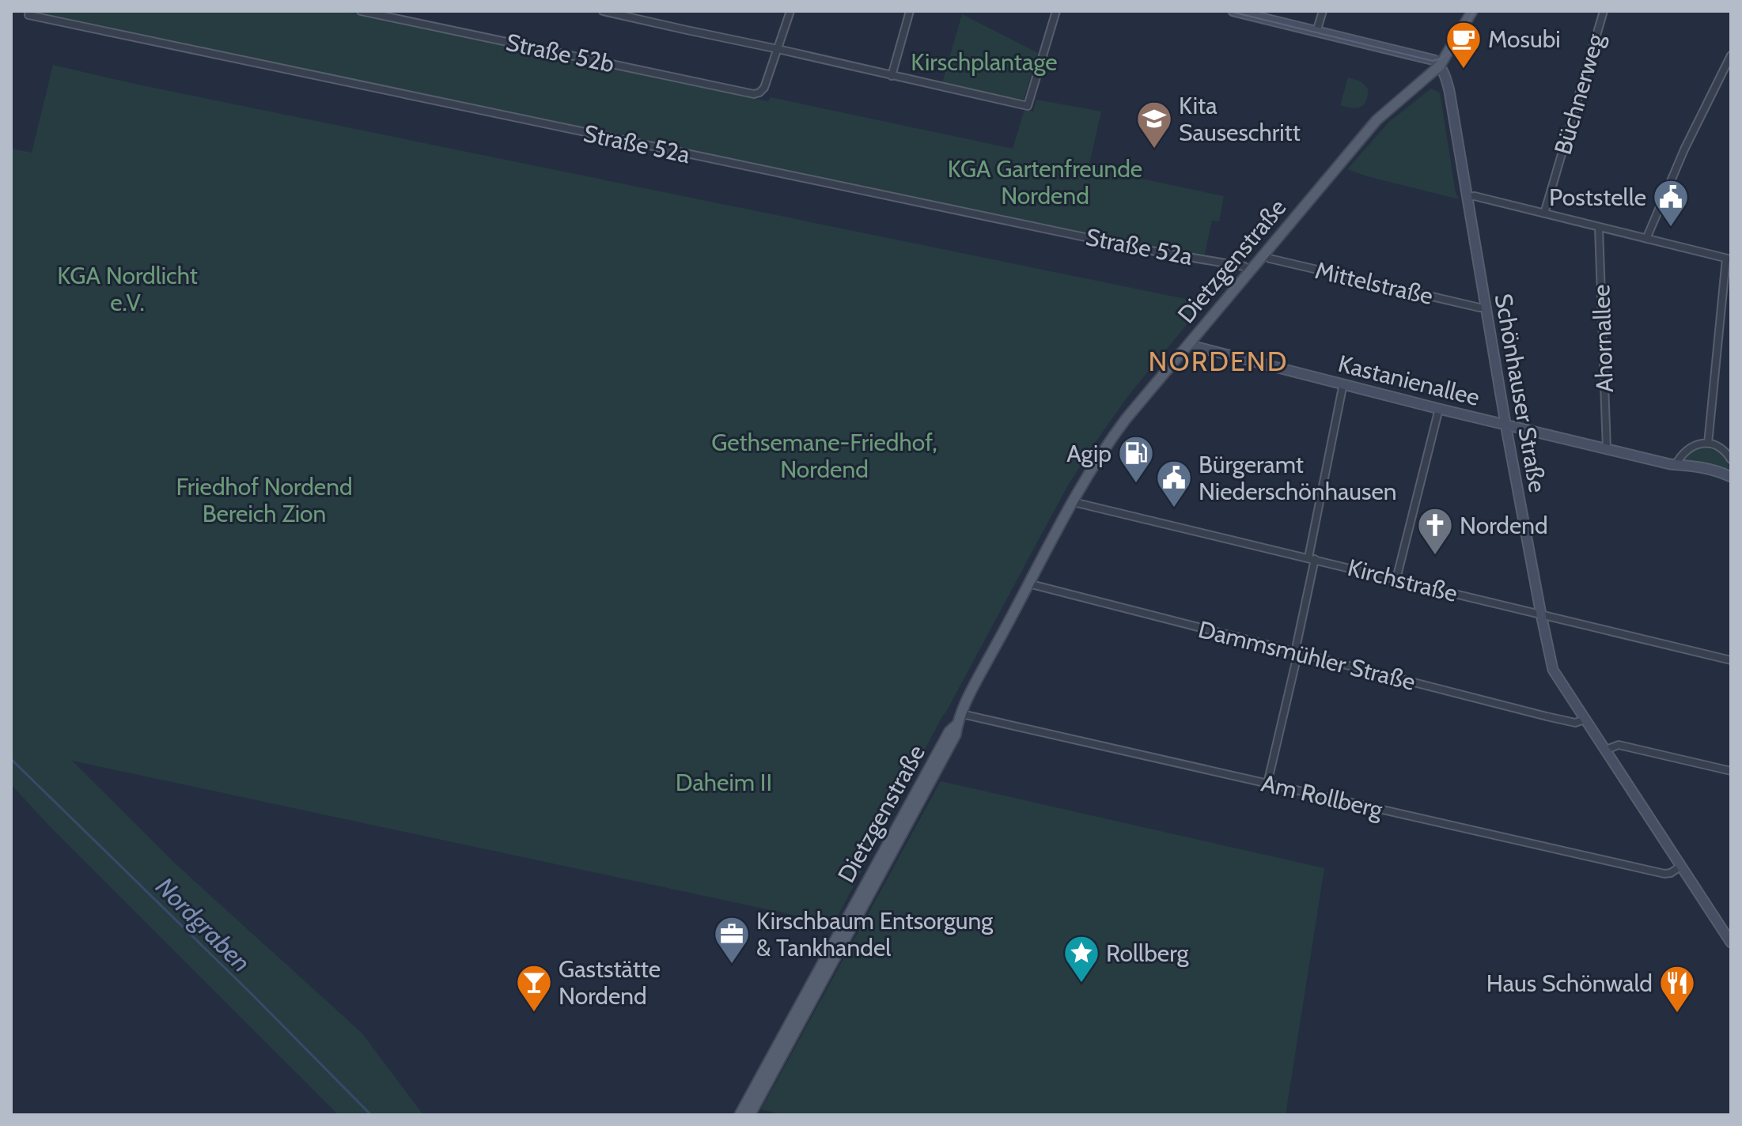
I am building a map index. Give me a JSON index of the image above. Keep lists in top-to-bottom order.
{
  "streets": {
    "main road": ["Dietzgenstraße"],
    "street": [
      "Straße 52b",
      "Büchnerweg",
      "Straße 52a",
      "Mittelstraße",
      "Ahornallee",
      "Kastanienallee",
      "Schönhauser Straße",
      "Kirchstraße",
      "Dammsmühler Straße",
      "Am Rollberg"
    ]
  },
  "crossings": [
    ["Straße 52a", "Dietzgenstraße"],
    ["Dietzgenstraße", "Mittelstraße"],
    ["Dietzgenstraße", "Kastanienallee"],
    ["Dietzgenstraße", "Schönhauser Straße"],
    ["Dietzgenstraße", "Kirchstraße"],
    ["Dietzgenstraße", "Dammsmühler Straße"],
    ["Dietzgenstraße", "Am Rollberg"],
    ["Mittelstraße", "Schönhauser Straße"],
    ["Ahornallee", "Kastanienallee"],
    ["Kastanienallee", "Schönhauser Straße"],
    ["Schönhauser Straße", "Kirchstraße"],
    ["Schönhauser Straße", "Dammsmühler Straße"],
    ["Schönhauser Straße", "Am Rollberg"]
  ],
  "districts": ["NORDEND"],
  "water": ["Nordgraben"],
  "parks": [
    "Kirschplantage",
    "KGA Gartenfreunde Nordend",
    "KGA Nordlicht e.V.",
    "Gethsemane-Friedhof, Nordend",
    "Friedhof Nordend Bereich Zion",
    "Daheim II"
  ],
  "places": {
    "cafe": ["Mosubi"],
    "school or university": ["Kita Sauseschritt"],
    "public building": ["Poststelle", "Bürgeramt Niederschönhausen"],
    "fuel station": ["Agip"],
    "church": ["Nordend"],
    "office": ["Kirschbaum Entsorgung & Tankhandel"],
    "place": ["Rollberg"],
    "bar": ["Gaststätte Nordend"],
    "restaurant": ["Haus Schönwald"]
  }
}
